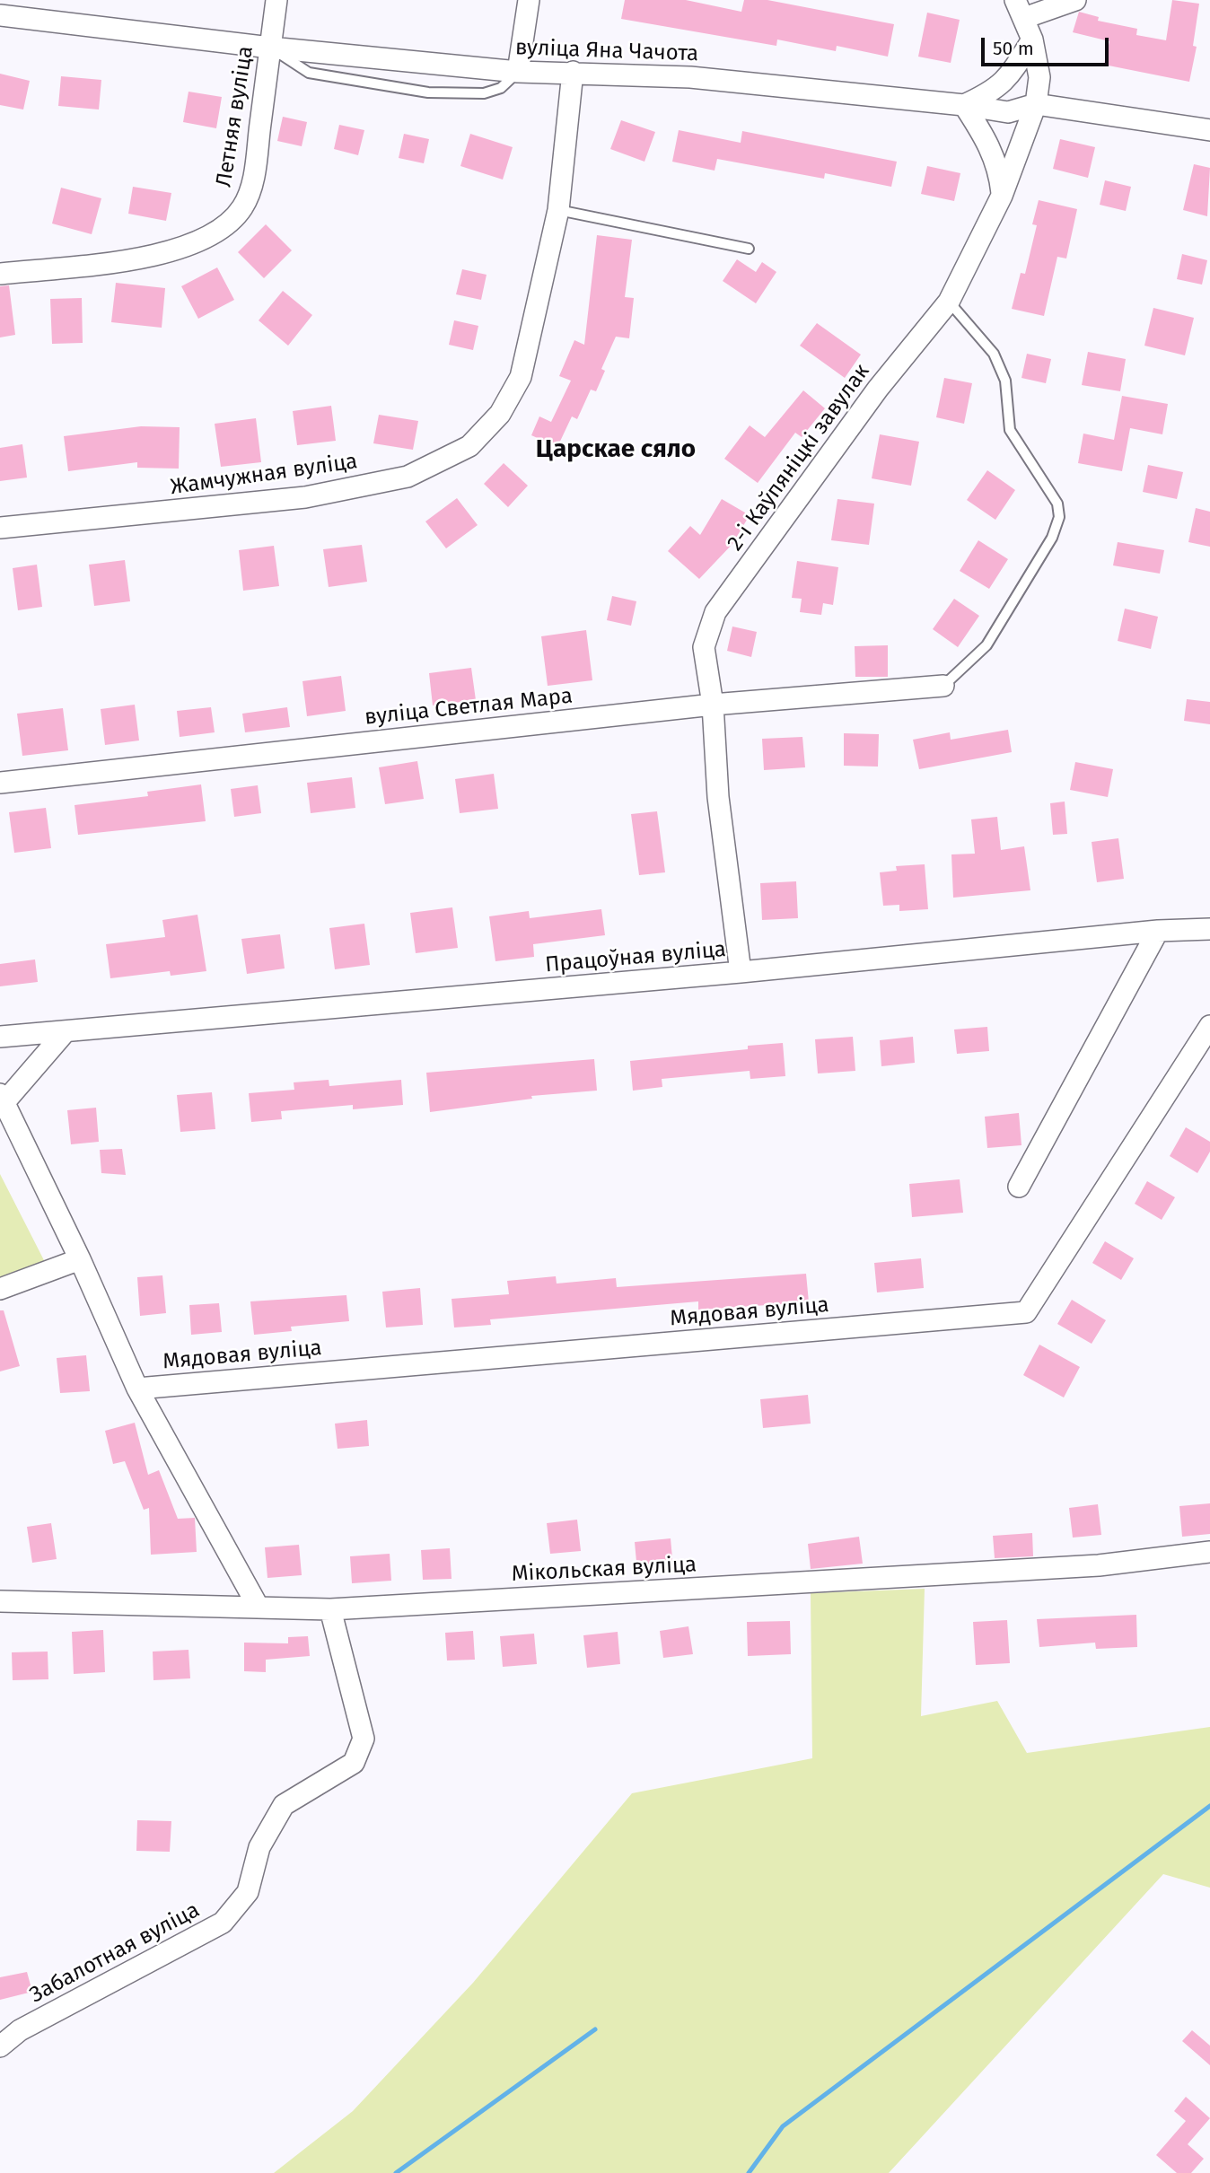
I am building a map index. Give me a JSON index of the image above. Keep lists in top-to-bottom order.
{
  "streets": {
    "street": [
      "вуліца Яна Чачота",
      "Летняя вуліца",
      "2-і Каўпяніцкі завулак",
      "Жамчужная вуліца",
      "вуліца Светлая Мара",
      "Працоўная вуліца",
      "Мядовая вуліца",
      "Мікольская вуліца",
      "Забалотная вуліца"
    ]
  },
  "crossings": [
    ["вуліца Яна Чачота", "Летняя вуліца"],
    ["вуліца Яна Чачота", "2-і Каўпяніцкі завулак"],
    ["вуліца Яна Чачота", "Жамчужная вуліца"],
    ["2-і Каўпяніцкі завулак", "вуліца Светлая Мара"],
    ["2-і Каўпяніцкі завулак", "Працоўная вуліца"],
    ["Мікольская вуліца", "Забалотная вуліца"]
  ],
  "districts": ["Царскае сяло"],
  "scale_bar": "50 m"
}
